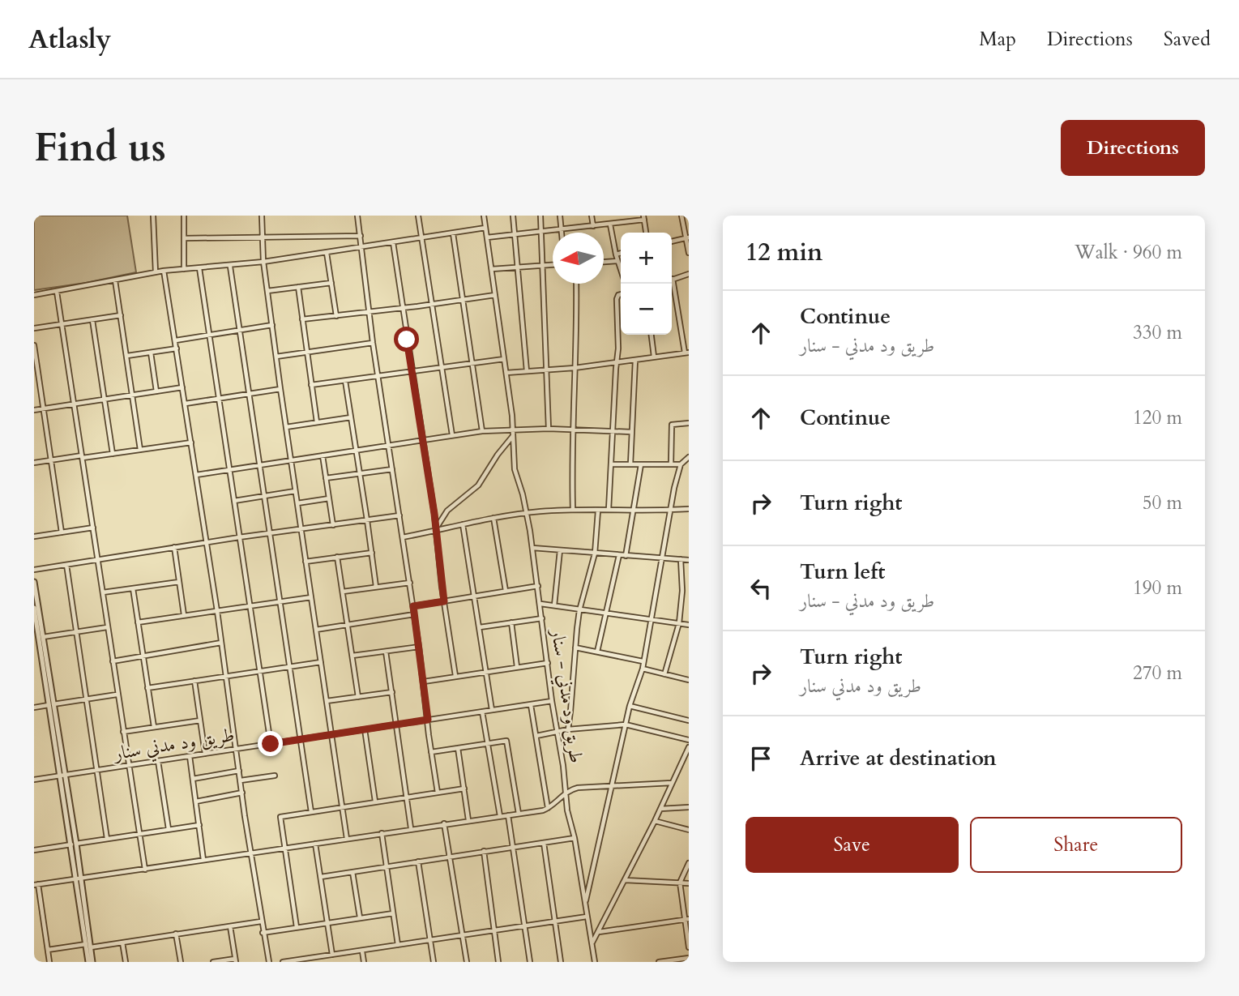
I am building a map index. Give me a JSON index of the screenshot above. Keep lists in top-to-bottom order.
{
  "streets": {
    "street": ["طريق ود مدني - سنار", "طريق ود مدني سنار"]
  },
  "crossings": [
    ["طريق ود مدني - سنار", "طريق ود مدني سنار"]
  ],
  "north": "left",
  "page": {
    "header": "Atlasly",
    "nav": ["Map", "Directions", "Saved"],
    "buttons": [
      "Directions",
      ["Save", "Share"]
    ],
    "title": "Find us",
    "heading": ["12 min", "Walk · 960 m"],
    "map_buttons": ["+", "−"],
    "list": [
      ["Continue", "طريق ود مدني - سنار", "330 m"],
      ["Continue", "120 m"],
      ["Turn right", "50 m"],
      ["Turn left", "طريق ود مدني - سنار", "190 m"],
      ["Turn right", "طريق ود مدني سنار", "270 m"],
      "Arrive at destination"
    ]
  }
}
